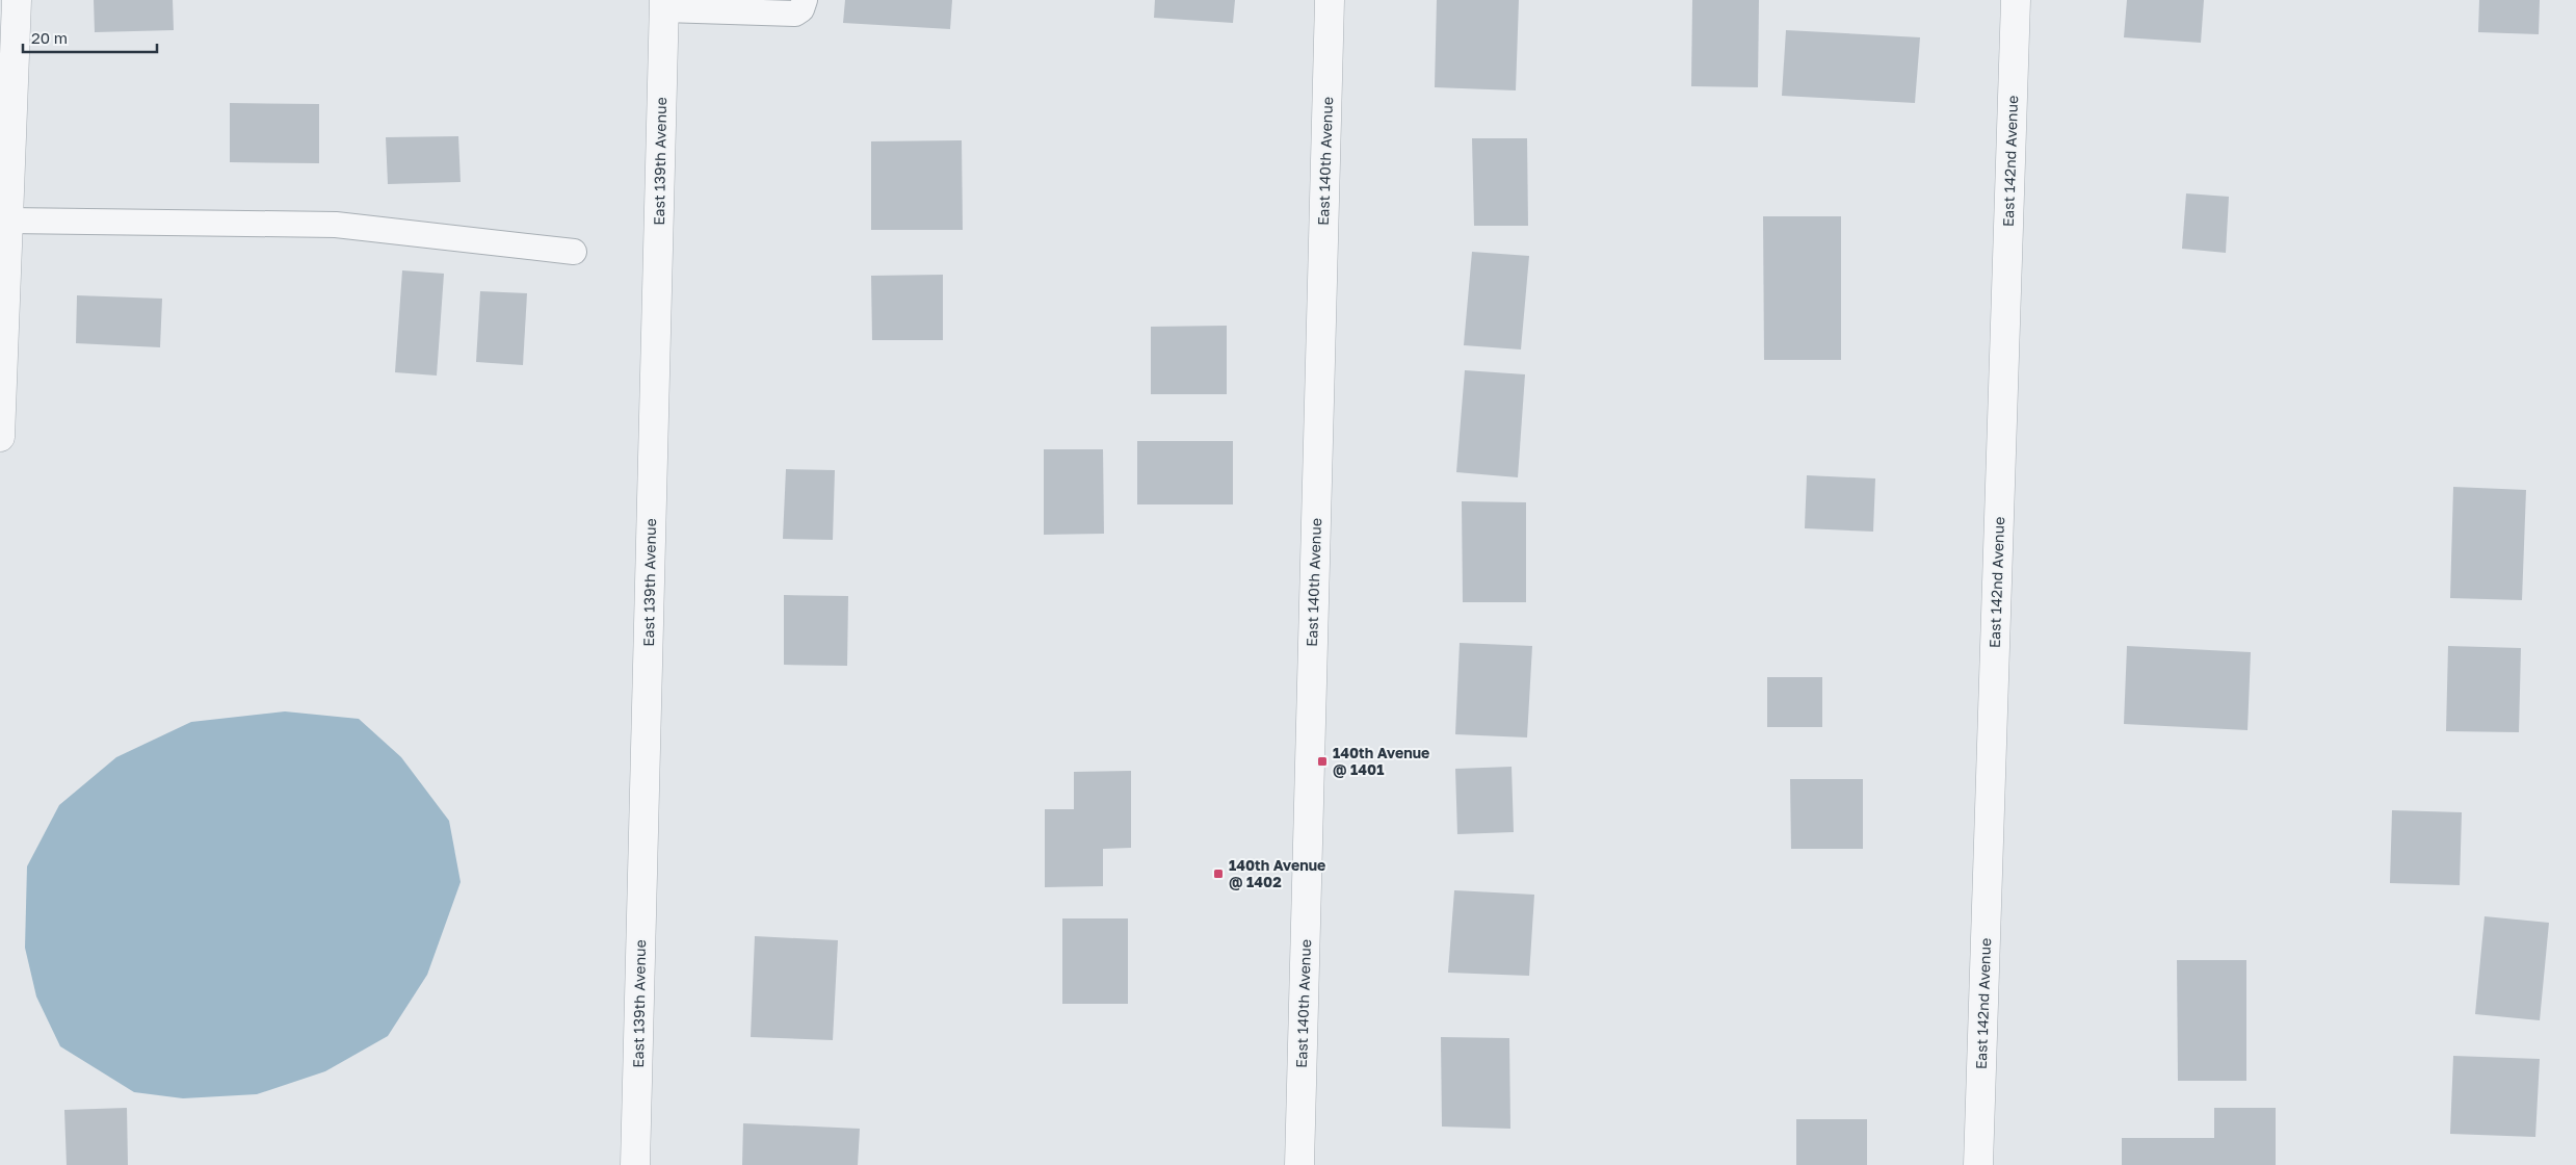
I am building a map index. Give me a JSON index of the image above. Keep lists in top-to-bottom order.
{
  "streets": {
    "street": ["East 139th Avenue", "East 140th Avenue", "East 142nd Avenue"]
  },
  "places": {
    "transit": ["140th Avenue @ 1401", "140th Avenue @ 1402"]
  },
  "scale_bar": "20 m"
}
